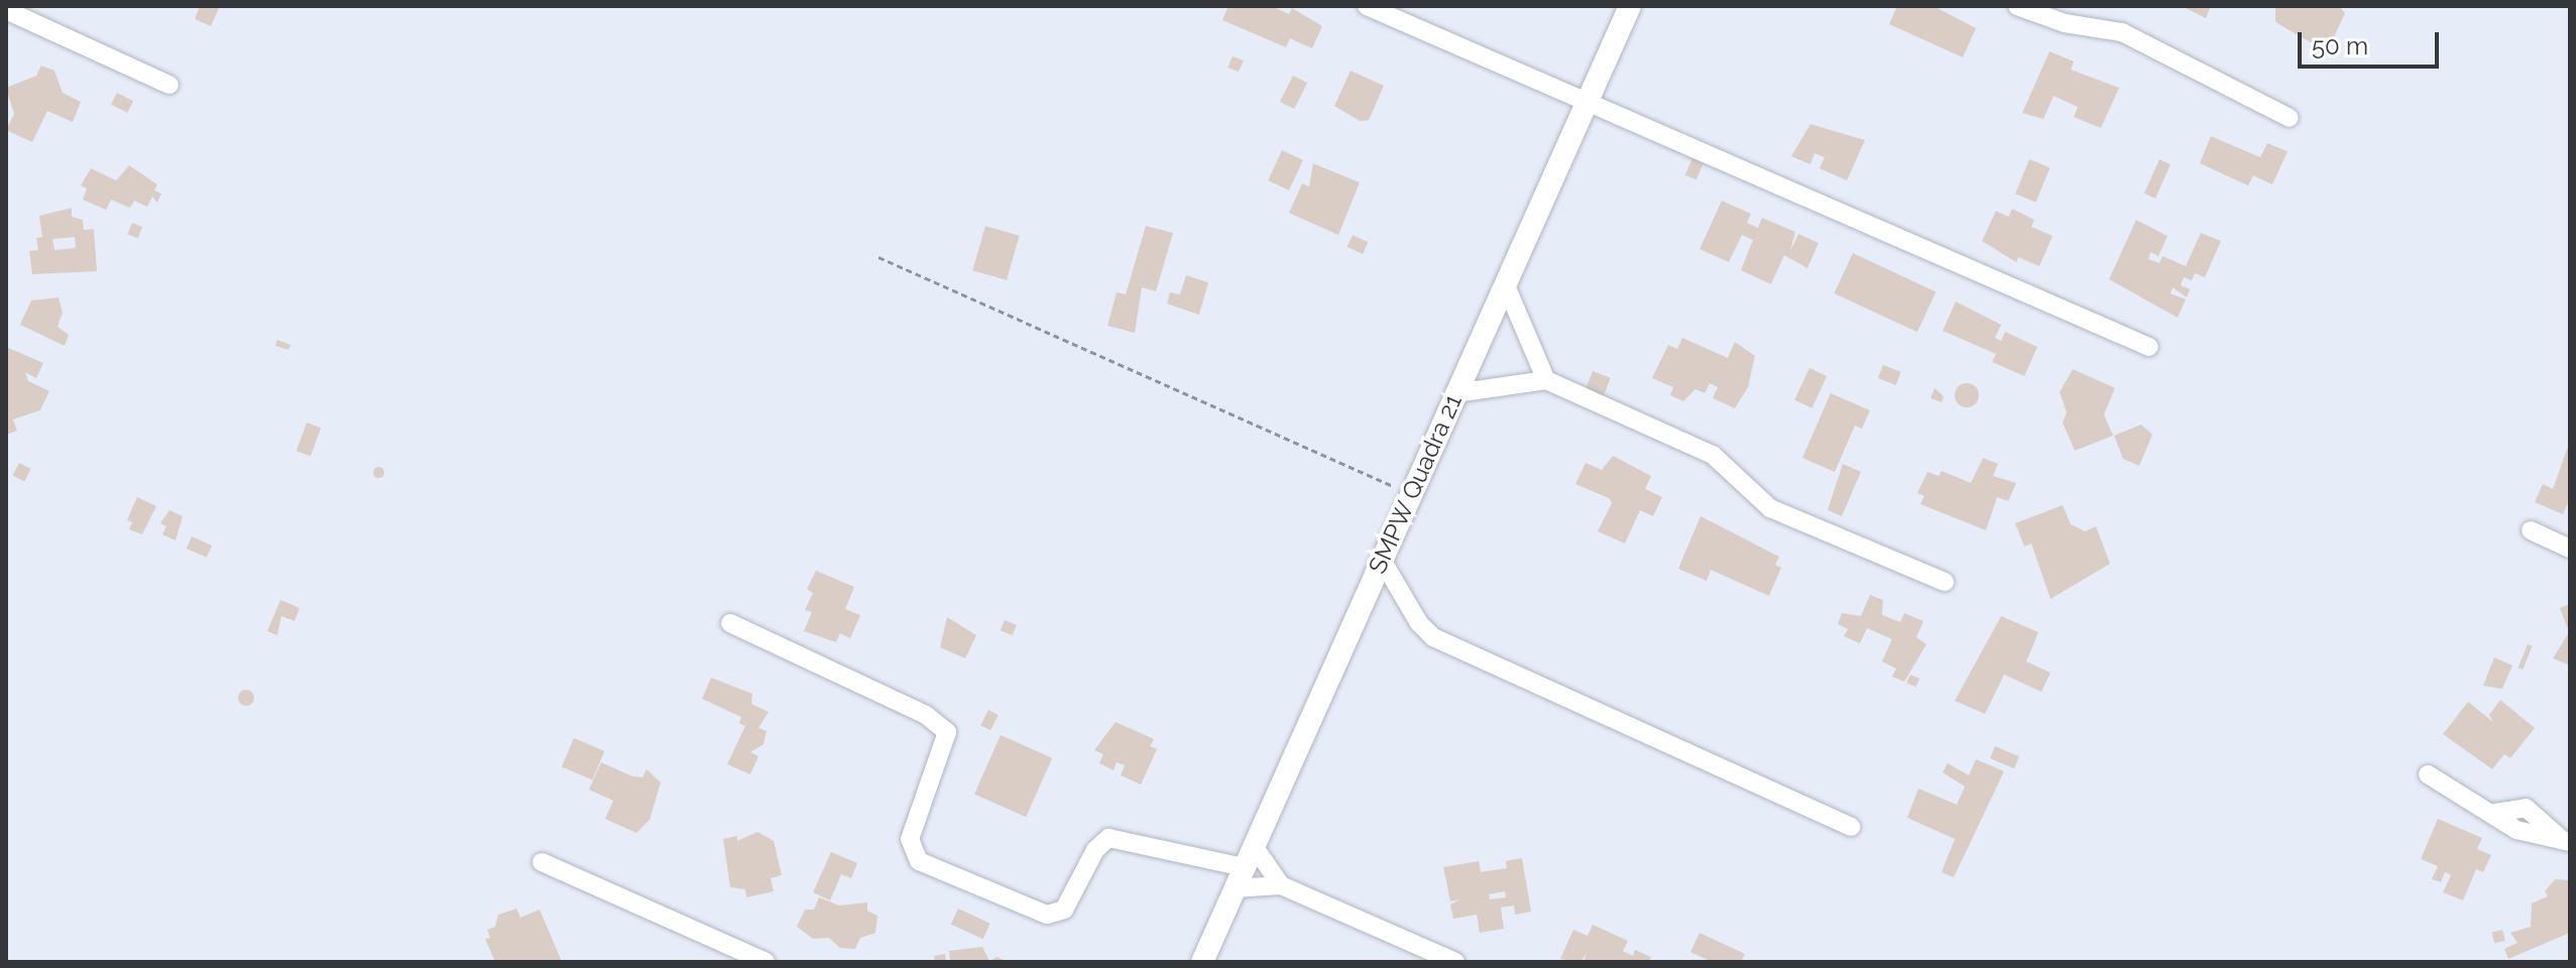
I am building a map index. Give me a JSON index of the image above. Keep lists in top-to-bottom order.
{
  "streets": {
    "street": ["SMPW Quadra 21"]
  },
  "scale_bar": "50 m"
}
